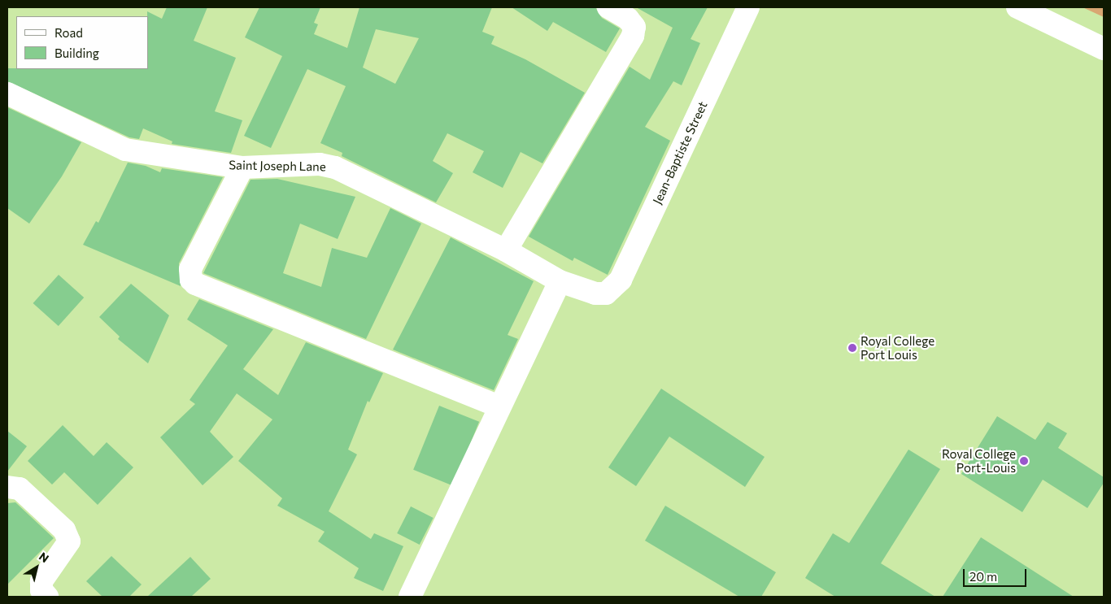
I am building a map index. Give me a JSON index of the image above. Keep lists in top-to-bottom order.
{
  "streets": {
    "street": ["Jean-Baptiste Street", "Saint Joseph Lane"]
  },
  "crossings": [
    ["Jean-Baptiste Street", "Saint Joseph Lane"]
  ],
  "places": ["Royal College Port Louis", "Royal College Port-Louis"],
  "legend": ["Road", "Building"],
  "scale_bar": "20 m",
  "north": "top right"
}
